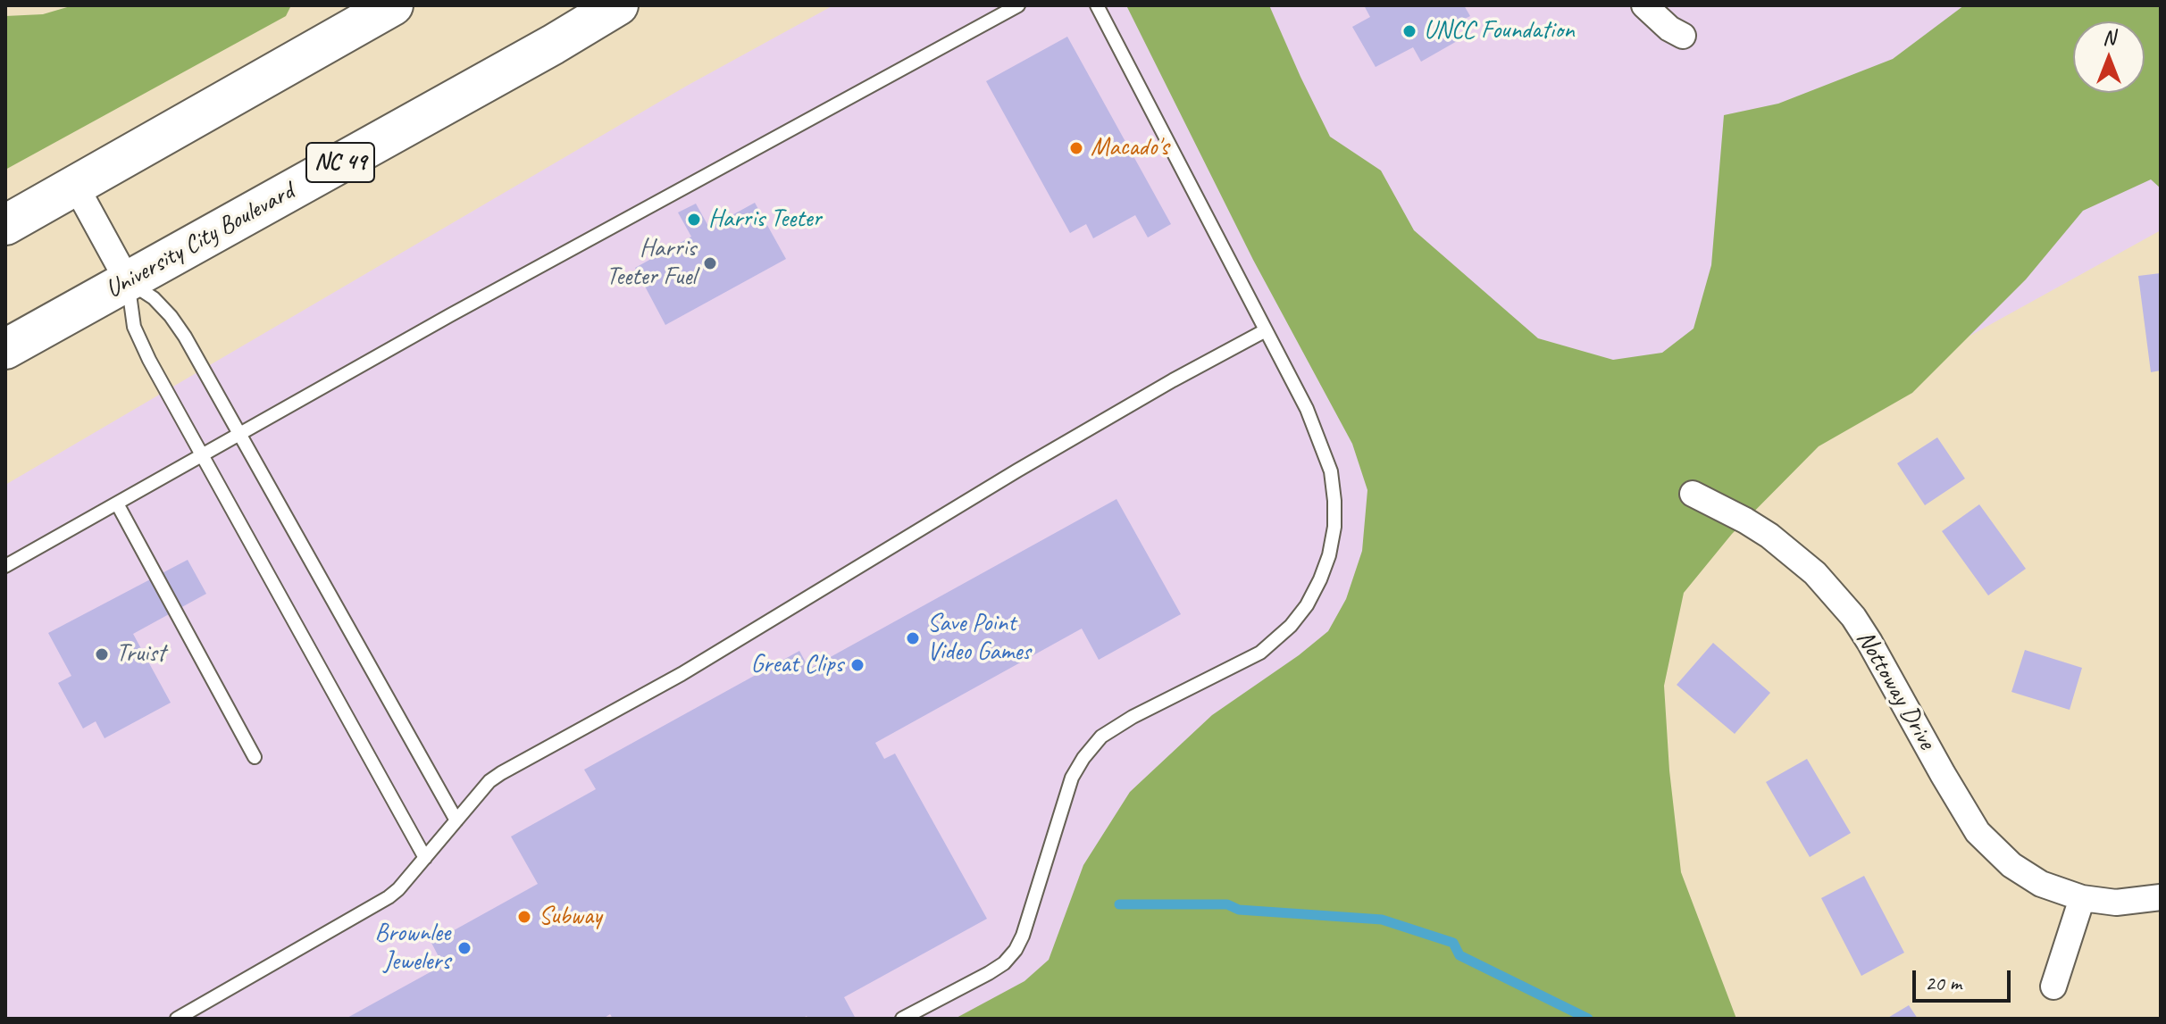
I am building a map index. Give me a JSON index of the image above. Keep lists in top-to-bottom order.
{
  "streets": {
    "main road": ["NC 49", "University City Boulevard"],
    "street": ["Nottoway Drive"]
  },
  "places": [
    "UNCC Foundation",
    "Macado's",
    "Harris Teeter",
    "Harris Teeter Fuel",
    "Save Point Video Games",
    "Truist",
    "Great Clips",
    "Subway",
    "Brownlee Jewelers"
  ],
  "scale_bar": "20 m",
  "north": "top"
}
